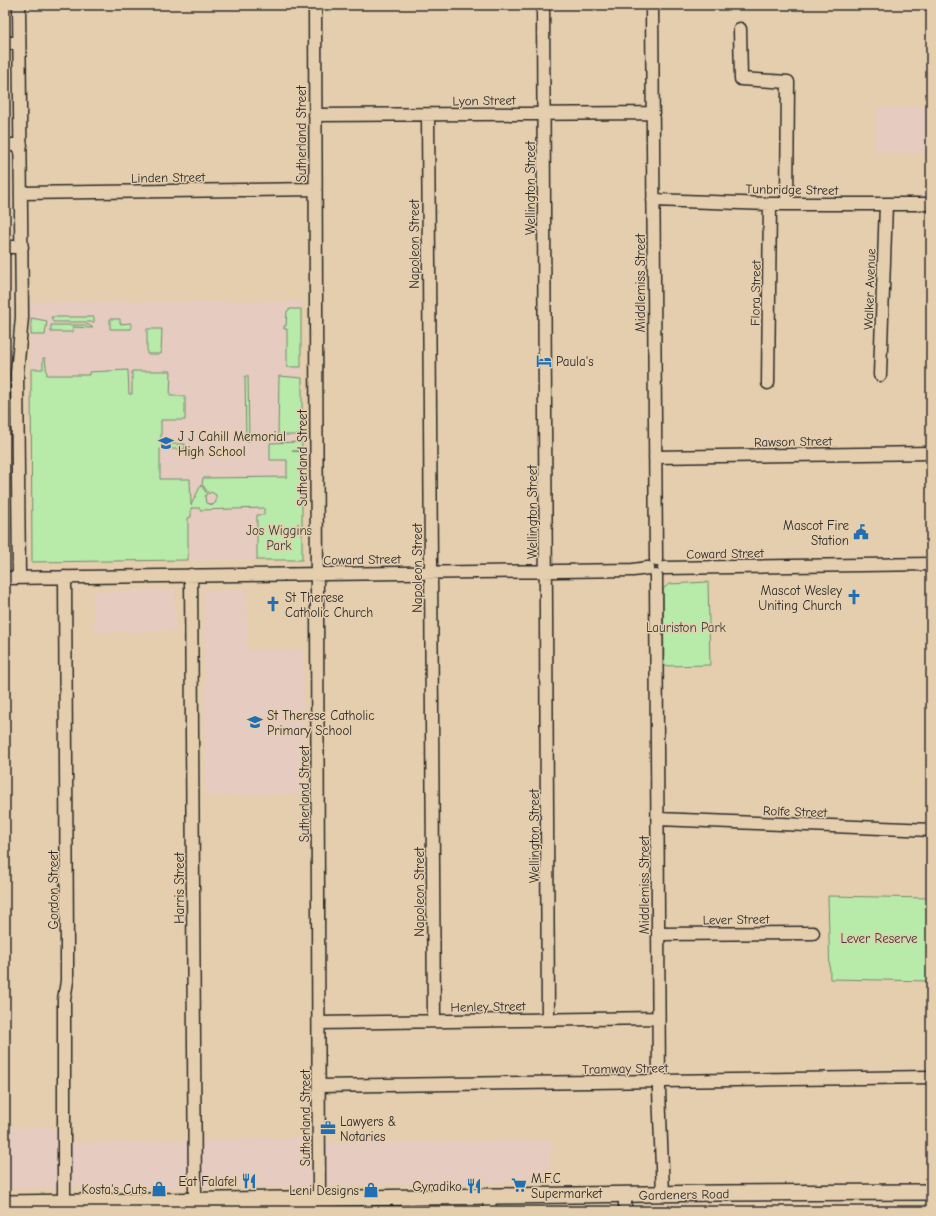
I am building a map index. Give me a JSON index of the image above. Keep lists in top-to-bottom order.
{
  "streets": {
    "main road": ["Gardeners Road"],
    "street": [
      "Lyon Street",
      "Sutherland Street",
      "Linden Street",
      "Wellington Street",
      "Tunbridge Street",
      "Napoleon Street",
      "Middlemiss Street",
      "Walker Avenue",
      "Flora Street",
      "Rawson Street",
      "Coward Street",
      "Rolfe Street",
      "Harris Street",
      "Gordon Street",
      "Lever Street",
      "Henley Street",
      "Tramway Street"
    ]
  },
  "crossings": [
    ["Lyon Street", "Sutherland Street"],
    ["Lyon Street", "Wellington Street"],
    ["Lyon Street", "Napoleon Street"],
    ["Lyon Street", "Middlemiss Street"],
    ["Sutherland Street", "Linden Street"],
    ["Sutherland Street", "Coward Street"],
    ["Sutherland Street", "Henley Street"],
    ["Sutherland Street", "Tramway Street"],
    ["Sutherland Street", "Gardeners Road"],
    ["Wellington Street", "Coward Street"],
    ["Wellington Street", "Henley Street"],
    ["Tunbridge Street", "Middlemiss Street"],
    ["Tunbridge Street", "Walker Avenue"],
    ["Tunbridge Street", "Flora Street"],
    ["Napoleon Street", "Coward Street"],
    ["Napoleon Street", "Henley Street"],
    ["Middlemiss Street", "Rawson Street"],
    ["Middlemiss Street", "Coward Street"],
    ["Middlemiss Street", "Rolfe Street"],
    ["Middlemiss Street", "Lever Street"],
    ["Middlemiss Street", "Henley Street"],
    ["Middlemiss Street", "Tramway Street"],
    ["Middlemiss Street", "Gardeners Road"],
    ["Coward Street", "Harris Street"],
    ["Coward Street", "Gordon Street"],
    ["Harris Street", "Gardeners Road"],
    ["Gordon Street", "Gardeners Road"]
  ],
  "parks": ["Jos Wiggins Park", "Lauriston Park", "Lever Reserve"],
  "places": {
    "hotel": ["Paula's"],
    "school or university": ["J J Cahill Memorial High School", "St Therese Catholic Primary School"],
    "public building": ["Mascot Fire Station"],
    "church": ["Mascot Wesley Uniting Church", "St Therese Catholic Church"],
    "office": ["Lawyers & Notaries"],
    "restaurant": ["Eat Falafel", "Gyradiko"],
    "supermarket": ["M.F.C Supermarket"],
    "shop": ["Kosta's Cuts", "Leni Designs"]
  }
}
